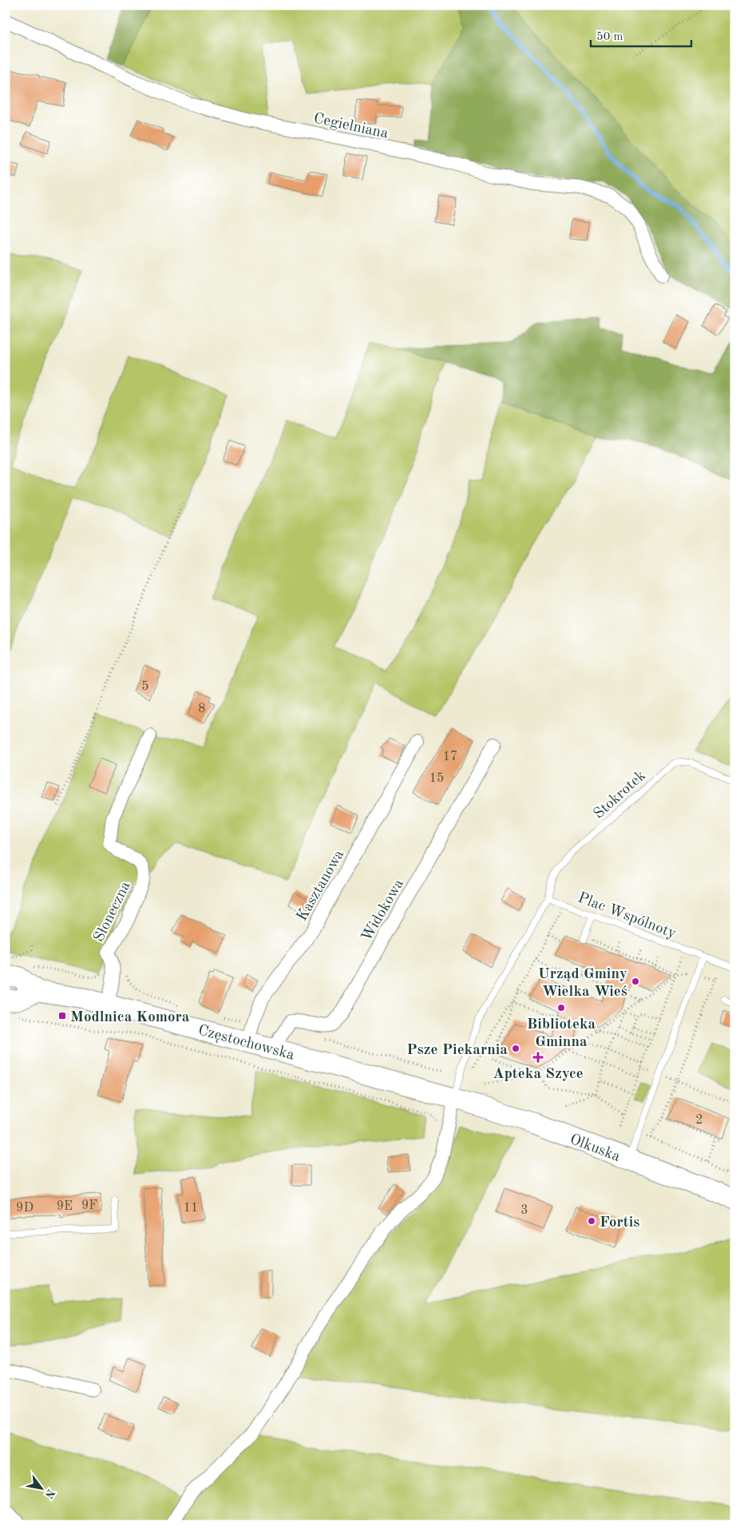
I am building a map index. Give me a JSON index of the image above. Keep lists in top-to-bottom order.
{
  "streets": {
    "main road": ["Częstochowska", "Olkuska"],
    "street": [
      "Cegielniana",
      "Kasztanowa",
      "Widokowa",
      "Słoneczna"
    ],
    "lane": ["Stokrotek", "Plac Wspólnoty"]
  },
  "crossings": [
    ["Stokrotek", "Plac Wspólnoty"],
    ["Kasztanowa", "Częstochowska"],
    ["Widokowa", "Częstochowska"],
    ["Słoneczna", "Częstochowska"],
    ["Częstochowska", "Olkuska"]
  ],
  "places": {
    "other": [
      "Urząd Gminy Wielka Wieś",
      "Biblioteka Gminna",
      "Psze Piekarnia",
      "Fortis"
    ],
    "transit": ["Modlnica Komora"],
    "health": ["Apteka Szyce"]
  },
  "house_numbers": [
    "5",
    "8",
    "17",
    "15",
    "2",
    "9F",
    "9E",
    "9D",
    "11",
    "3"
  ],
  "scale_bar": "50 m",
  "north": "bottom right"
}
